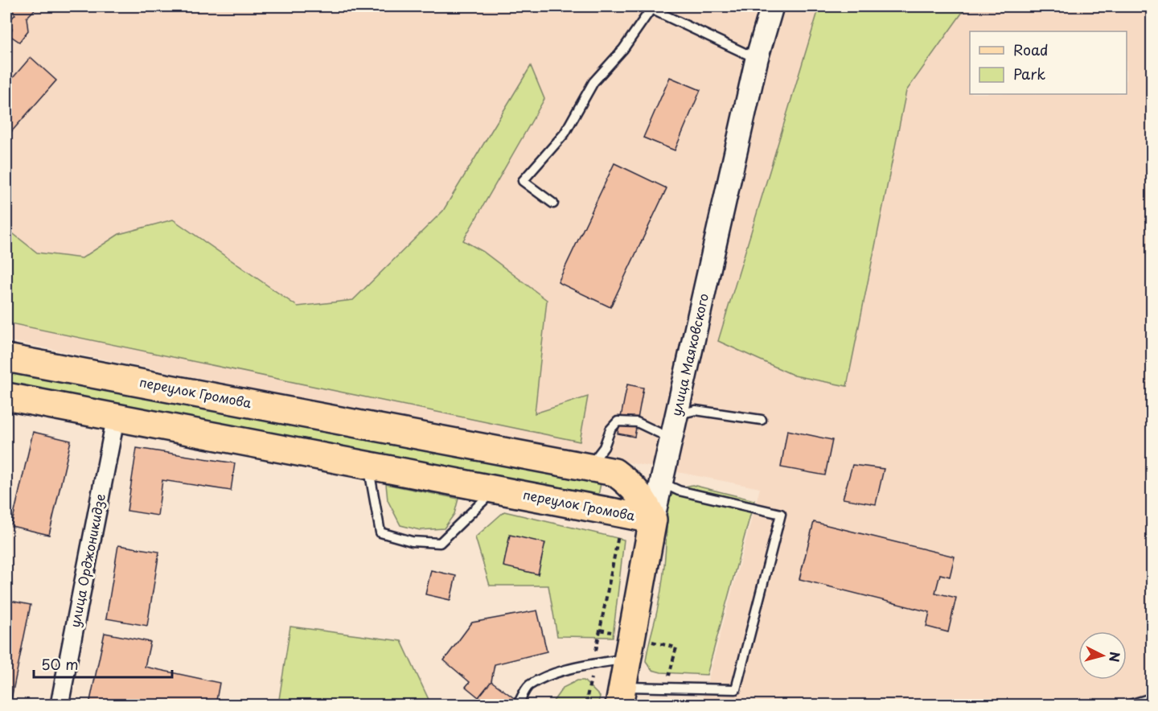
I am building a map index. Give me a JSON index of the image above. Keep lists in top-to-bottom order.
{
  "streets": {
    "main road": ["улица Маяковского", "переулок Громова"],
    "street": ["улица Орджоникидзе"]
  },
  "crossings": [
    ["улица Маяковского", "переулок Громова"],
    ["переулок Громова", "улица Орджоникидзе"]
  ],
  "legend": ["Road", "Park"],
  "scale_bar": "50 m",
  "north": "right"
}
